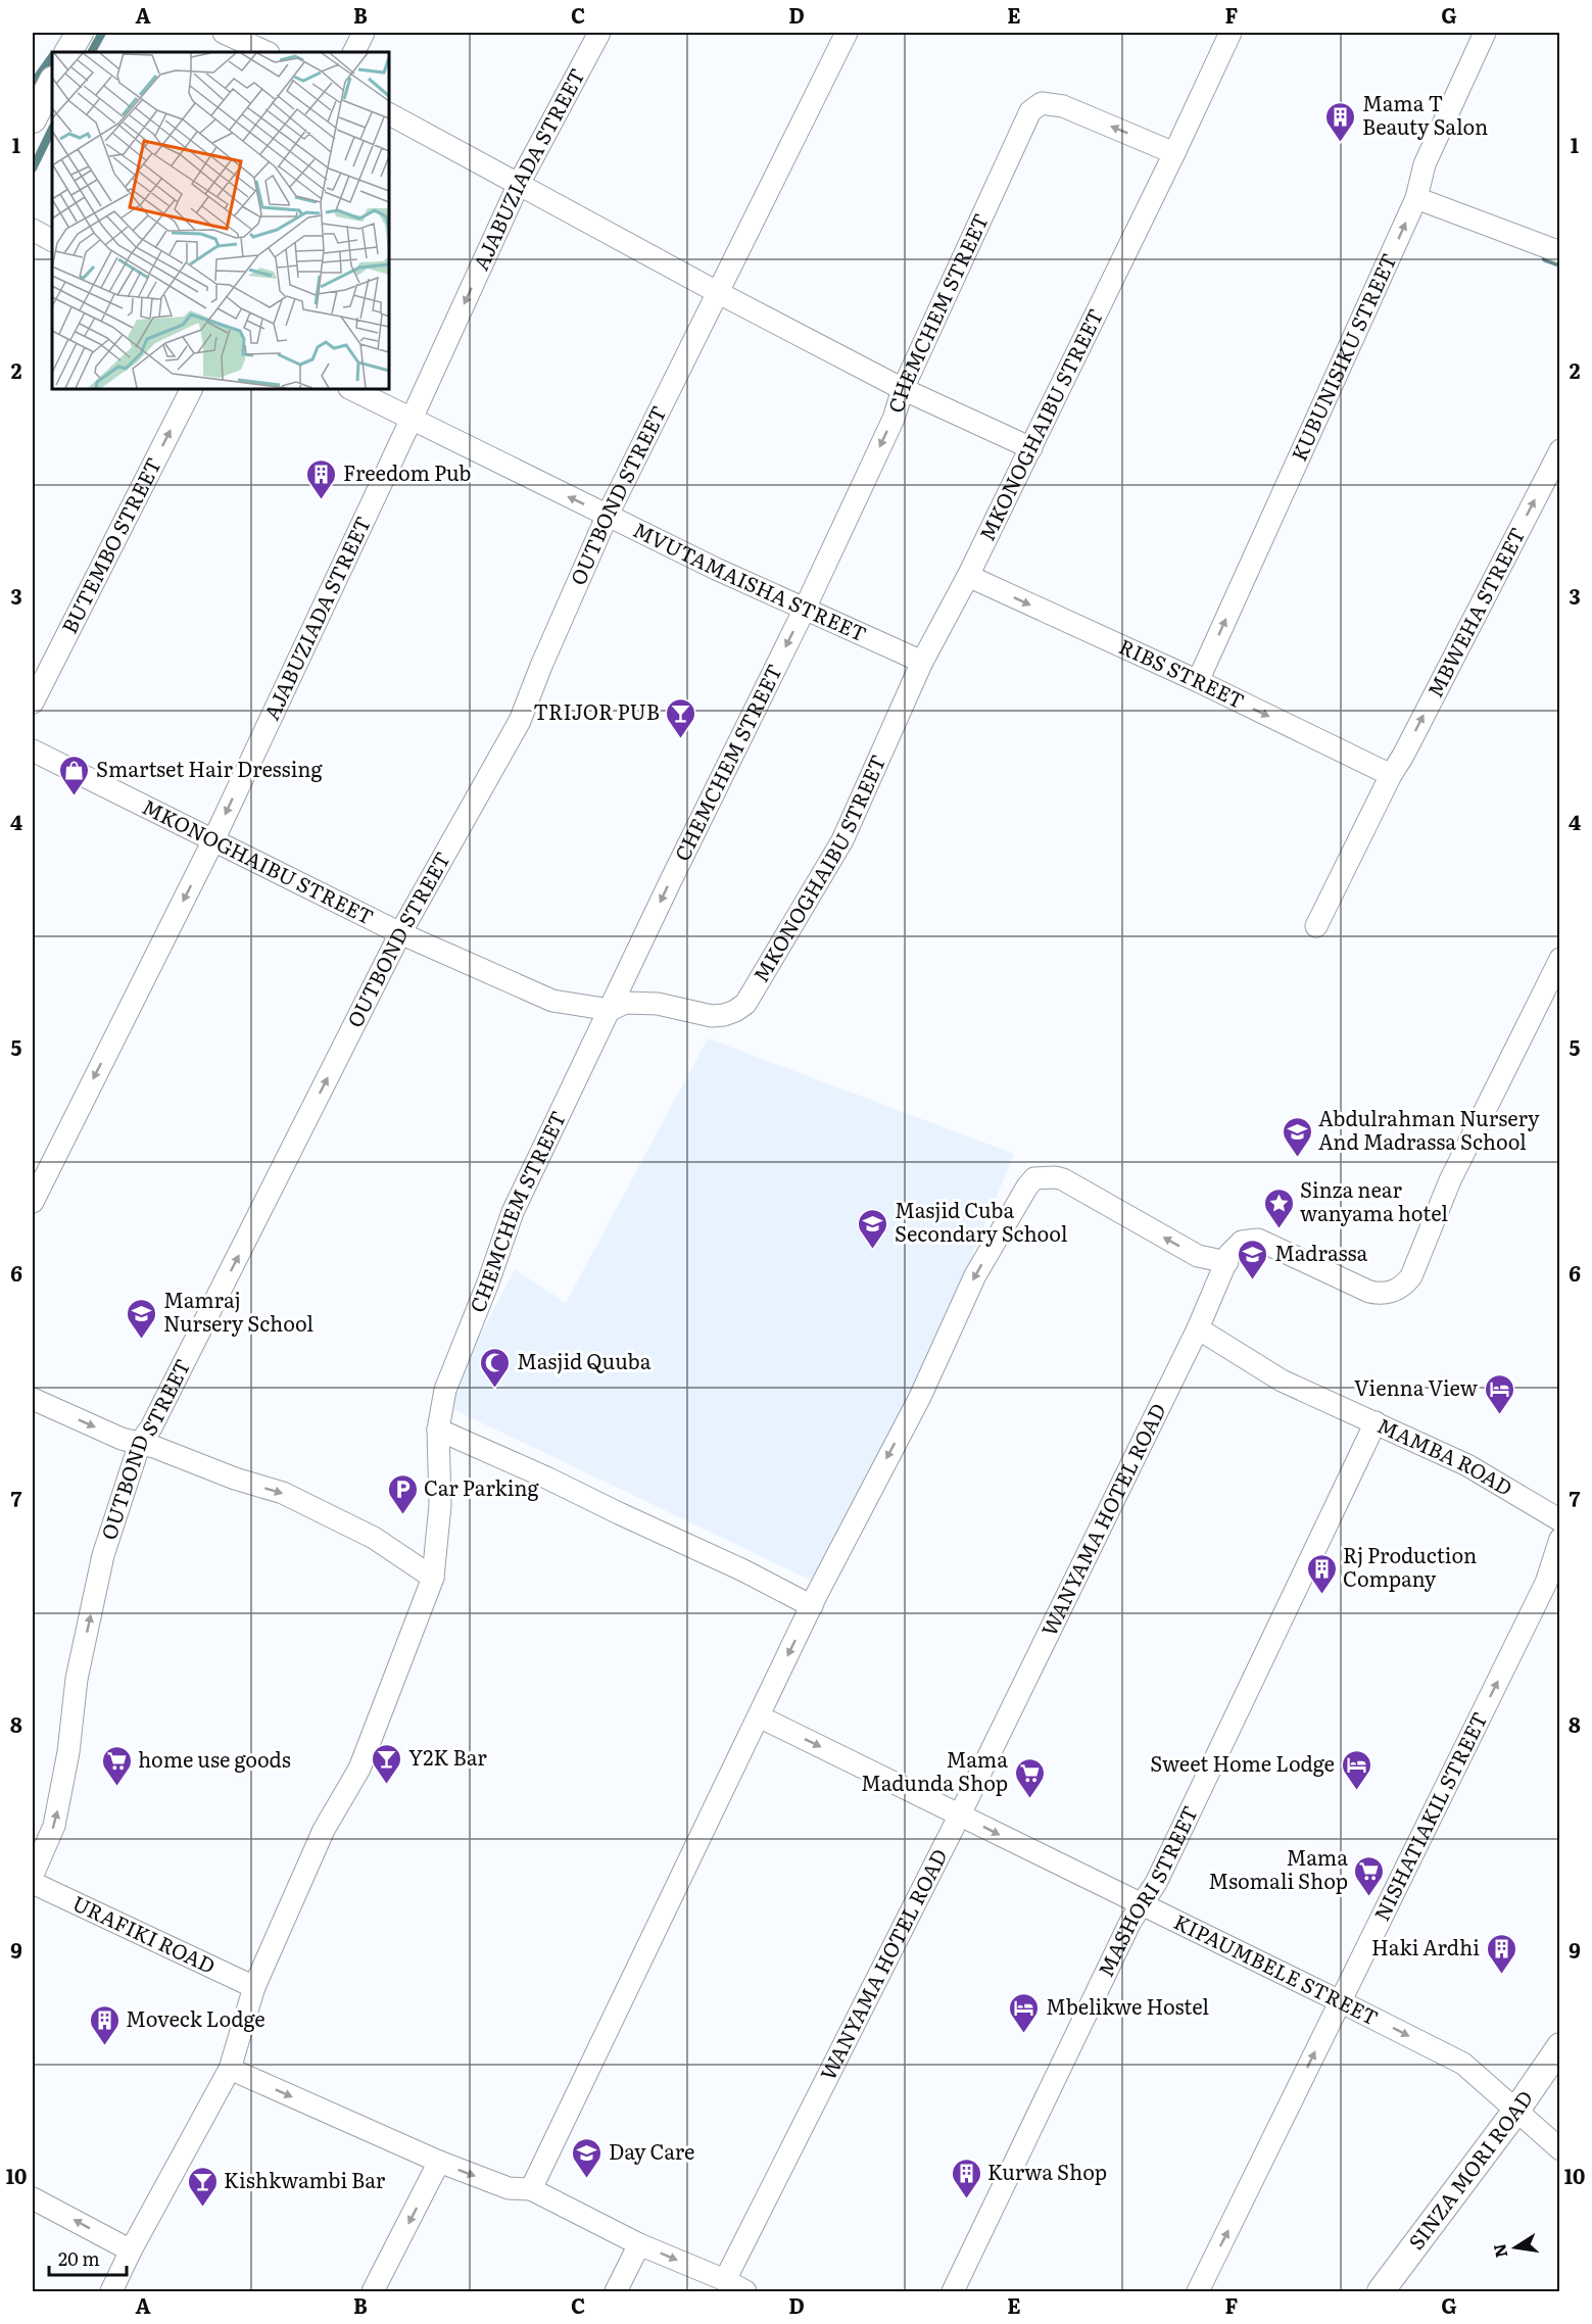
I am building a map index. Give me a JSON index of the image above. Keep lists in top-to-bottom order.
{
  "streets": {
    "street": [
      "AJABUZIADA STREET",
      "CHEMCHEM STREET",
      "KUBUNISIKU STREET",
      "MKONOGHAIBU STREET",
      "OUTBOND STREET",
      "BUTEMBO STREET",
      "MVUTAMAISHA STREET",
      "MBWEHA STREET",
      "RIBS STREET",
      "MAMBA ROAD",
      "WANYAMA HOTEL ROAD",
      "NISHATIAKIL STREET",
      "MASHORI STREET",
      "URAFIKI ROAD",
      "KIPAUMBELE STREET",
      "SINZA MORI ROAD"
    ]
  },
  "crossings": [
    ["AJABUZIADA STREET", "MKONOGHAIBU STREET"],
    ["AJABUZIADA STREET", "MVUTAMAISHA STREET"],
    ["CHEMCHEM STREET", "MKONOGHAIBU STREET"],
    ["CHEMCHEM STREET", "MVUTAMAISHA STREET"],
    ["CHEMCHEM STREET", "URAFIKI ROAD"],
    ["KUBUNISIKU STREET", "RIBS STREET"],
    ["MKONOGHAIBU STREET", "OUTBOND STREET"],
    ["MKONOGHAIBU STREET", "MVUTAMAISHA STREET"],
    ["MKONOGHAIBU STREET", "RIBS STREET"],
    ["OUTBOND STREET", "MVUTAMAISHA STREET"],
    ["MBWEHA STREET", "RIBS STREET"],
    ["MAMBA ROAD", "WANYAMA HOTEL ROAD"],
    ["MAMBA ROAD", "MASHORI STREET"],
    ["WANYAMA HOTEL ROAD", "KIPAUMBELE STREET"],
    ["NISHATIAKIL STREET", "KIPAUMBELE STREET"],
    ["MASHORI STREET", "KIPAUMBELE STREET"],
    ["KIPAUMBELE STREET", "SINZA MORI ROAD"]
  ],
  "one_way": [
    "AJABUZIADA STREET",
    "CHEMCHEM STREET",
    "KUBUNISIKU STREET",
    "OUTBOND STREET",
    "BUTEMBO STREET",
    "MBWEHA STREET",
    "RIBS STREET",
    "NISHATIAKIL STREET",
    "KIPAUMBELE STREET"
  ],
  "places": {
    "building": [
      "Mama T Beauty Salon",
      "Freedom Pub",
      "Rj Production Company",
      "Haki Ardhi",
      "Moveck Lodge",
      "Kurwa Shop"
    ],
    "bar": ["TRIJOR PUB", "Y2K Bar", "Kishkwambi Bar"],
    "shop": ["Smartset Hair Dressing"],
    "school or university": [
      "Abdulrahman Nursery And Madrassa School",
      "Masjid Cuba Secondary School",
      "Madrassa",
      "Mamraj Nursery School",
      "Day Care"
    ],
    "place": ["Sinza near wanyama hotel"],
    "mosque": ["Masjid Quuba"],
    "hotel": ["Vienna View", "Sweet Home Lodge", "Mbelikwe Hostel"],
    "parking": ["Car Parking"],
    "supermarket": ["home use goods", "Mama Madunda Shop", "Mama Msomali Shop"]
  },
  "scale_bar": "20 m",
  "north": "left",
  "grid": {
    "columns": [
      "A",
      "B",
      "C",
      "D",
      "E",
      "F",
      "G"
    ],
    "rows": [
      "1",
      "2",
      "3",
      "4",
      "5",
      "6",
      "7",
      "8",
      "9",
      "10"
    ]
  }
}
